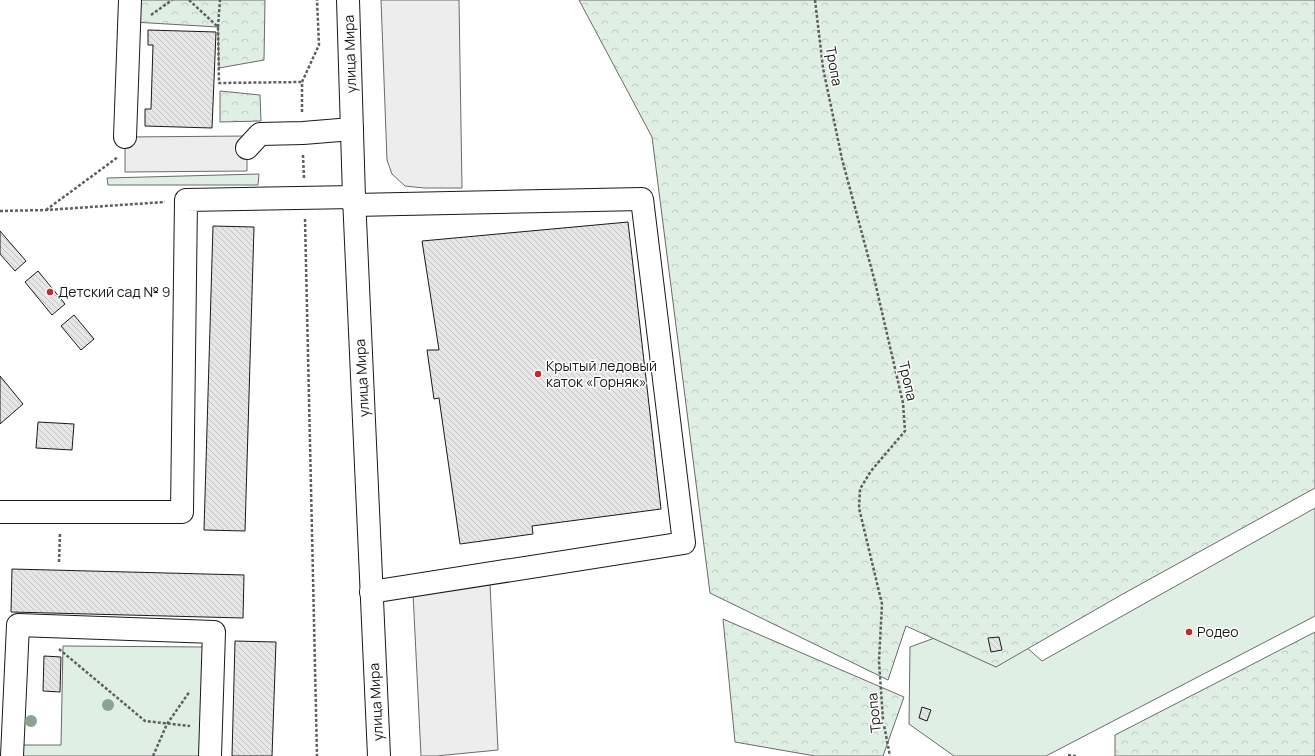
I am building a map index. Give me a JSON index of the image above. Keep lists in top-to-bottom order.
{
  "streets": {
    "main road": ["улица Мира"],
    "path": ["Тропа"]
  },
  "places": ["Детский сад № 9", "Крытый ледовый каток «Горняк»", "Родео"]
}
